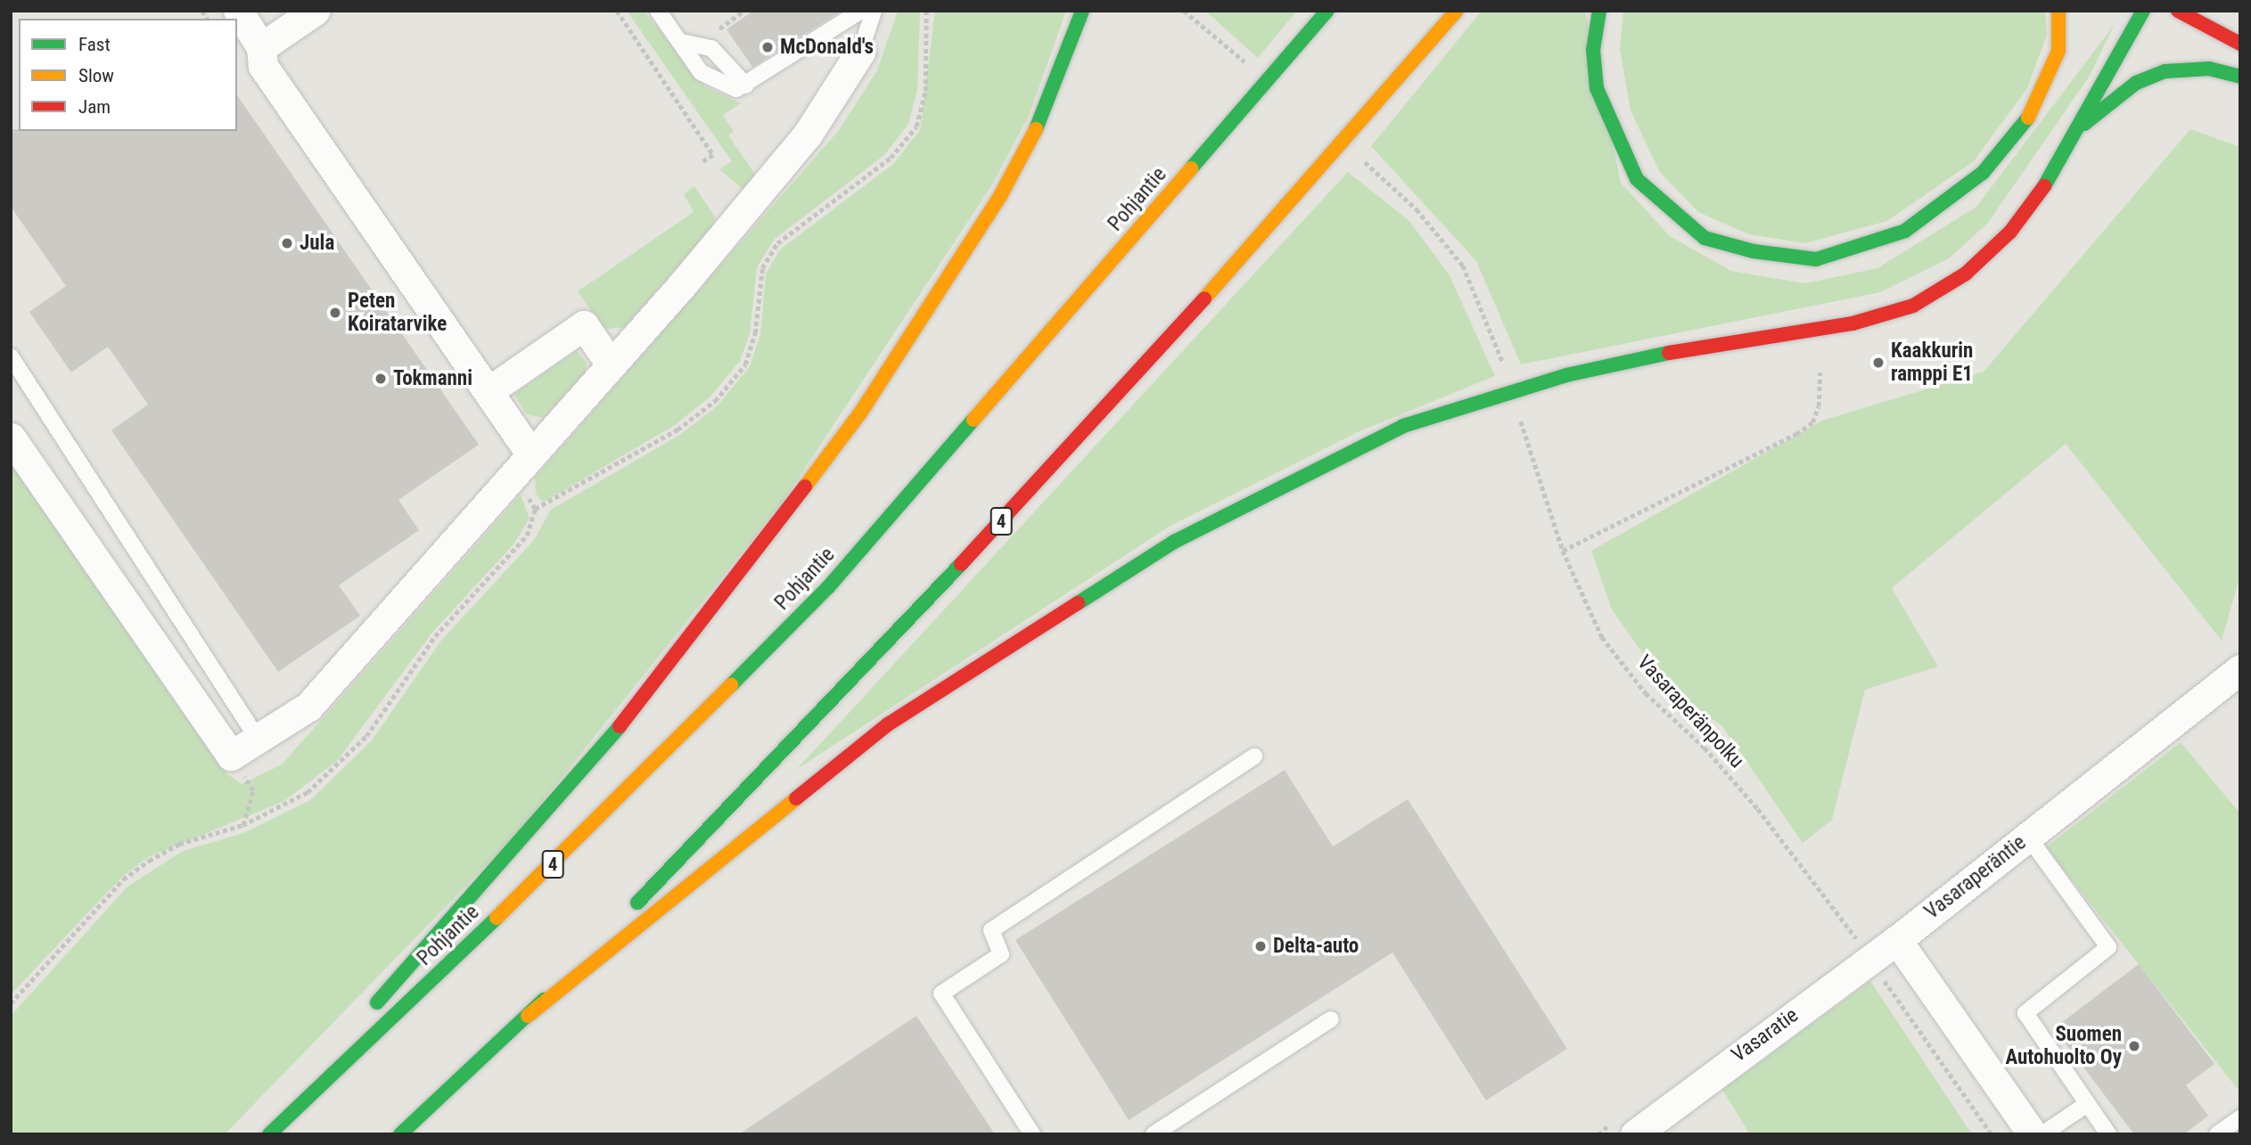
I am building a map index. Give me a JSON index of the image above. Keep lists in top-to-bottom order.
{
  "streets": {
    "main road": ["Pohjantie", "4"],
    "street": ["Vasaraperäntie", "Vasaratie"],
    "path": ["Vasaraperänpolku"]
  },
  "crossings": [
    ["Vasaraperänpolku", "Vasaratie"],
    ["Vasaraperäntie", "Vasaratie"]
  ],
  "places": [
    "McDonald's",
    "Jula",
    "Peten Koiratarvike",
    "Kaakkurin ramppi E1",
    "Tokmanni",
    "Delta-auto",
    "Suomen Autohuolto Oy"
  ],
  "legend": ["Fast", "Slow", "Jam"]
}
